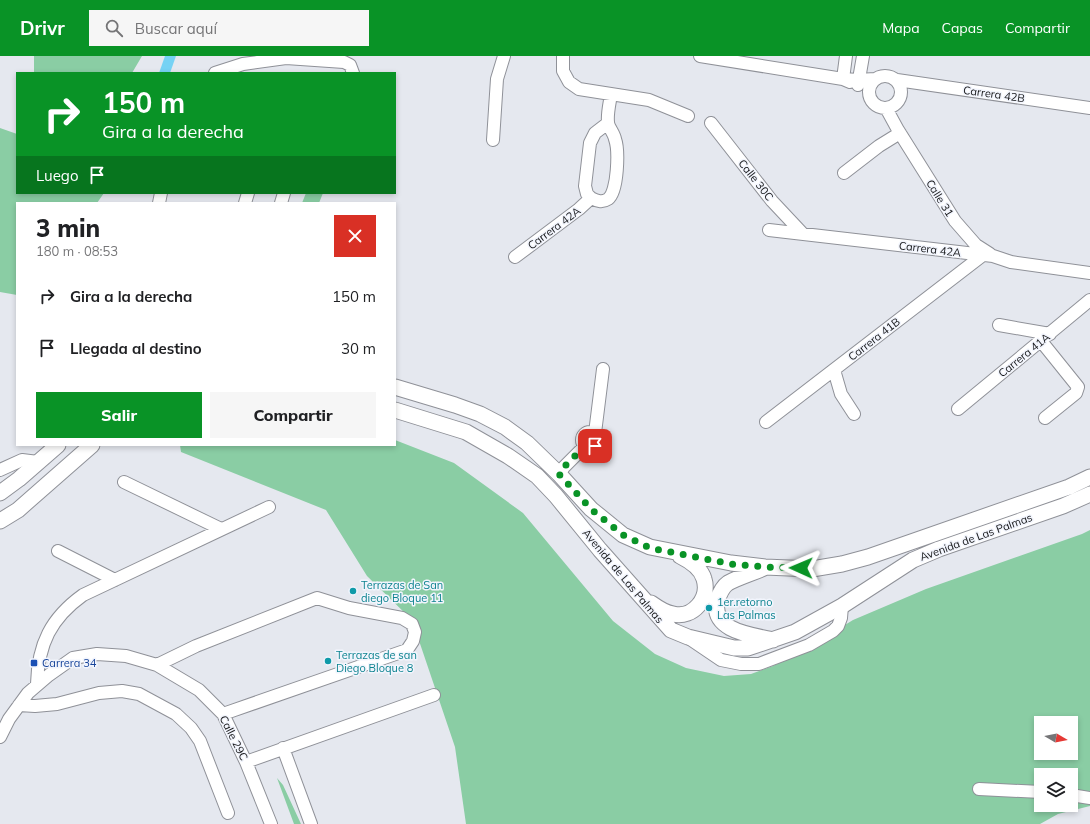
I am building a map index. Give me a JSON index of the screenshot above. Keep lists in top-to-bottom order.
{
  "streets": {
    "main road": ["Avenida de Las Palmas"],
    "street": [
      "Carrera 42B",
      "Calle 30C",
      "Calle 31",
      "Carrera 42A",
      "Carrera 41B",
      "Carrera 41A",
      "Calle 29C"
    ]
  },
  "crossings": [
    ["Carrera 42B", "Calle 31"],
    ["Calle 30C", "Carrera 42A"],
    ["Calle 31", "Carrera 42A"],
    ["Calle 31", "Carrera 41B"],
    ["Carrera 42A", "Carrera 41B"]
  ],
  "places": {
    "other": ["Terrazas de San diego Bloque 11", "1er.retorno Las Palmas", "Terrazas de san Diego Bloque 8"],
    "transit": ["Carrera 34"]
  },
  "north": "right",
  "page": {
    "header": "Drivr",
    "search": "Buscar aquí",
    "nav": ["Mapa", "Capas", "Compartir"],
    "turn": ["150 m", "Gira a la derecha"],
    "then": "Luego",
    "heading": ["3 min", "180 m · 08:53"],
    "list": [
      {
        "name": "Gira a la derecha",
        "value": "150 m"
      },
      {
        "name": "Llegada al destino",
        "value": "30 m"
      }
    ],
    "buttons": ["Salir", "Compartir"]
  }
}
